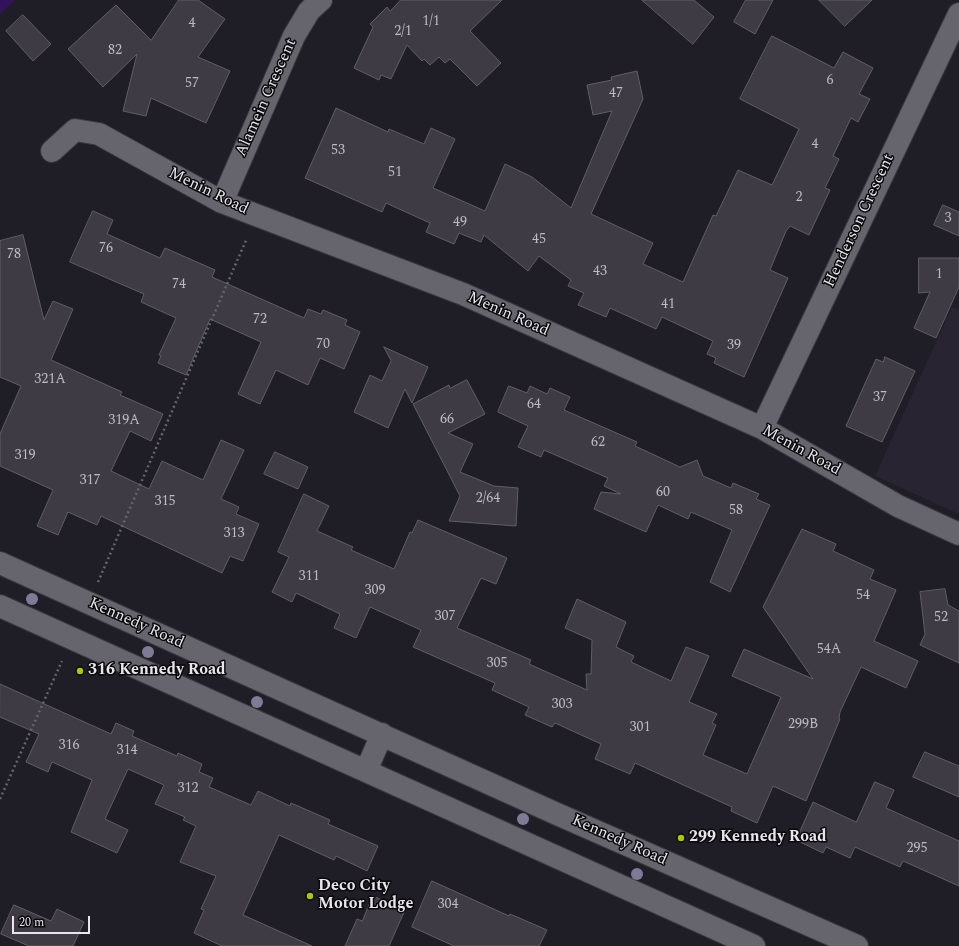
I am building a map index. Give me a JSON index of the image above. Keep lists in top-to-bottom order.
{
  "streets": {
    "main road": [
      "Alamein Crescent",
      "Menin Road",
      "Henderson Crescent",
      "Kennedy Road"
    ]
  },
  "crossings": [
    ["Alamein Crescent", "Menin Road"],
    ["Menin Road", "Henderson Crescent"]
  ],
  "places": ["316 Kennedy Road", "299 Kennedy Road", "Deco City Motor Lodge"],
  "house_numbers": [
    "1/1",
    "4",
    "2/1",
    "82",
    "6",
    "57",
    "47",
    "4",
    "53",
    "51",
    "2",
    "3",
    "49",
    "45",
    "76",
    "78",
    "43",
    "1",
    "74",
    "41",
    "72",
    "70",
    "39",
    "321A",
    "37",
    "64",
    "66",
    "319A",
    "62",
    "319",
    "317",
    "60",
    "2/64",
    "315",
    "58",
    "313",
    "311",
    "309",
    "54",
    "307",
    "52",
    "54A",
    "305",
    "303",
    "299B",
    "301",
    "316",
    "314",
    "312",
    "295",
    "304"
  ],
  "scale_bar": "20 m"
}
